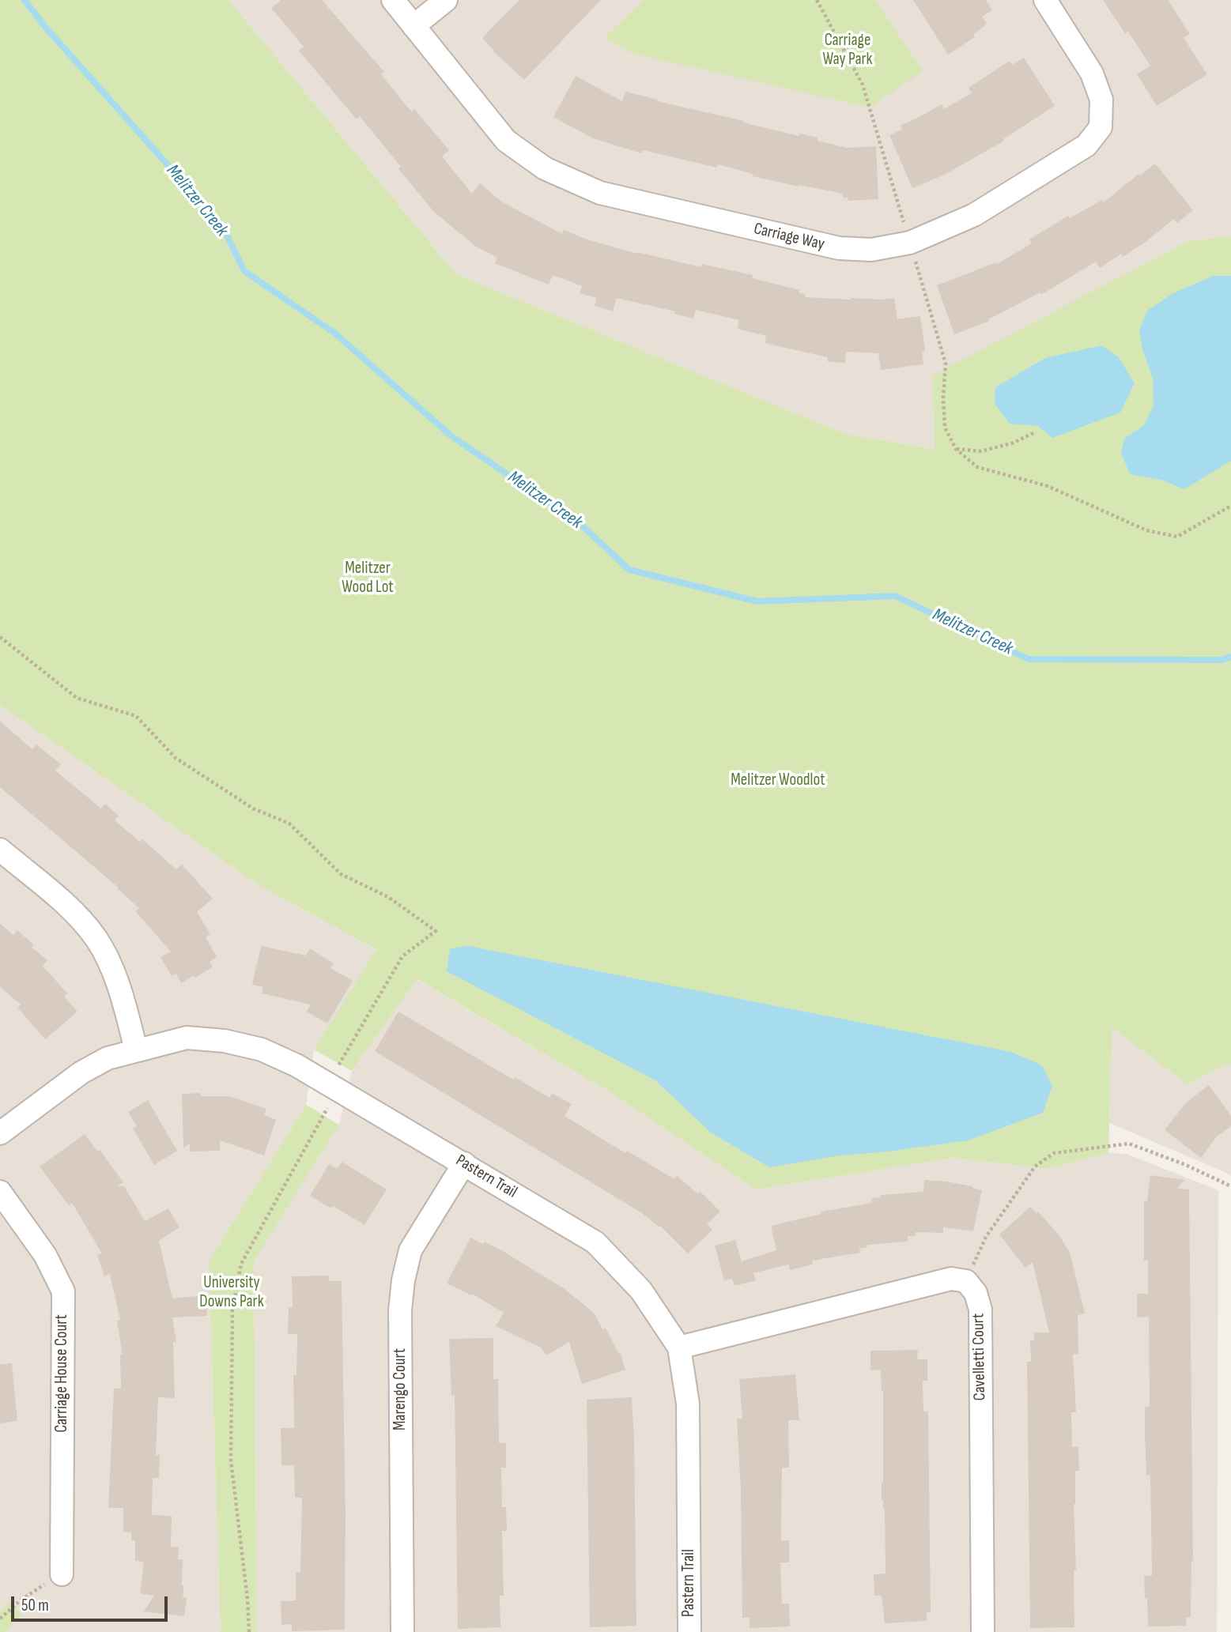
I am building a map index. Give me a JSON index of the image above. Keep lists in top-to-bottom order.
{
  "streets": {
    "street": [
      "Carriage Way",
      "Pastern Trail",
      "Cavelletti Court",
      "Carriage House Court",
      "Marengo Court"
    ]
  },
  "crossings": [
    ["Pastern Trail", "Marengo Court"]
  ],
  "water": ["Melitzer Creek"],
  "parks": [
    "Carriage Way Park",
    "Melitzer Wood Lot",
    "Melitzer Woodlot",
    "University Downs Park"
  ],
  "scale_bar": "50 m"
}
